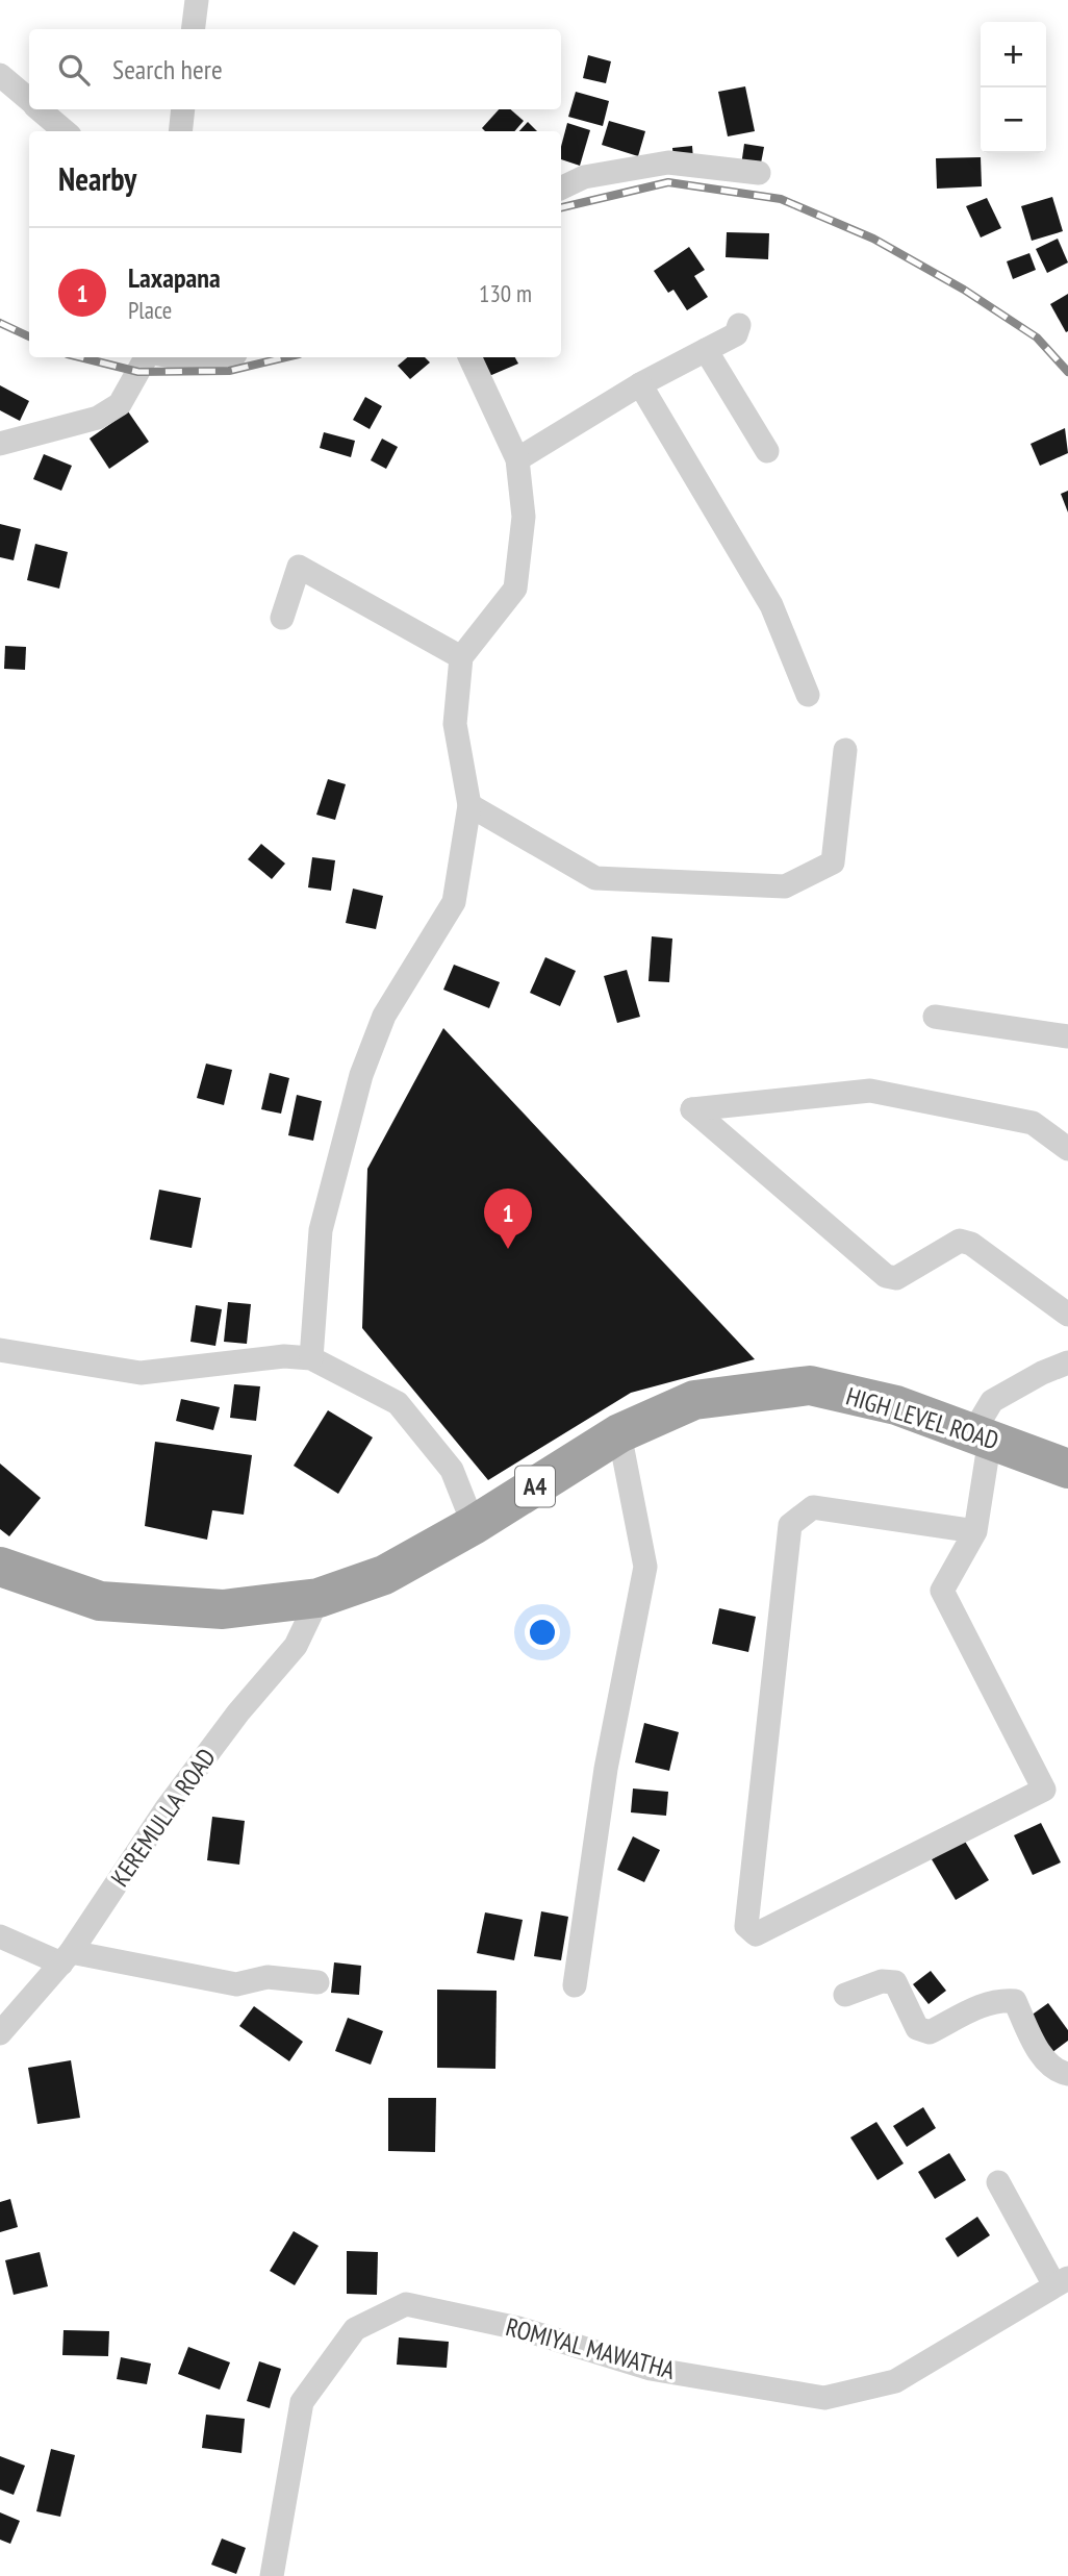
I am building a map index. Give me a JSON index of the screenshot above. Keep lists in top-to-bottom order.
{
  "streets": {
    "highway": ["HIGH LEVEL ROAD", "A4"],
    "street": ["KEREMULLA ROAD", "ROMIYAL MAWATHA"]
  },
  "crossings": [
    ["HIGH LEVEL ROAD", "KEREMULLA ROAD"]
  ],
  "page": {
    "map_buttons": ["+", "−"],
    "search": "Search here",
    "heading": "Nearby",
    "list": [
      {
        "mark": "1",
        "name": "Laxapana",
        "note": "Place",
        "value": "130 m"
      }
    ],
    "pins": "1"
  }
}
